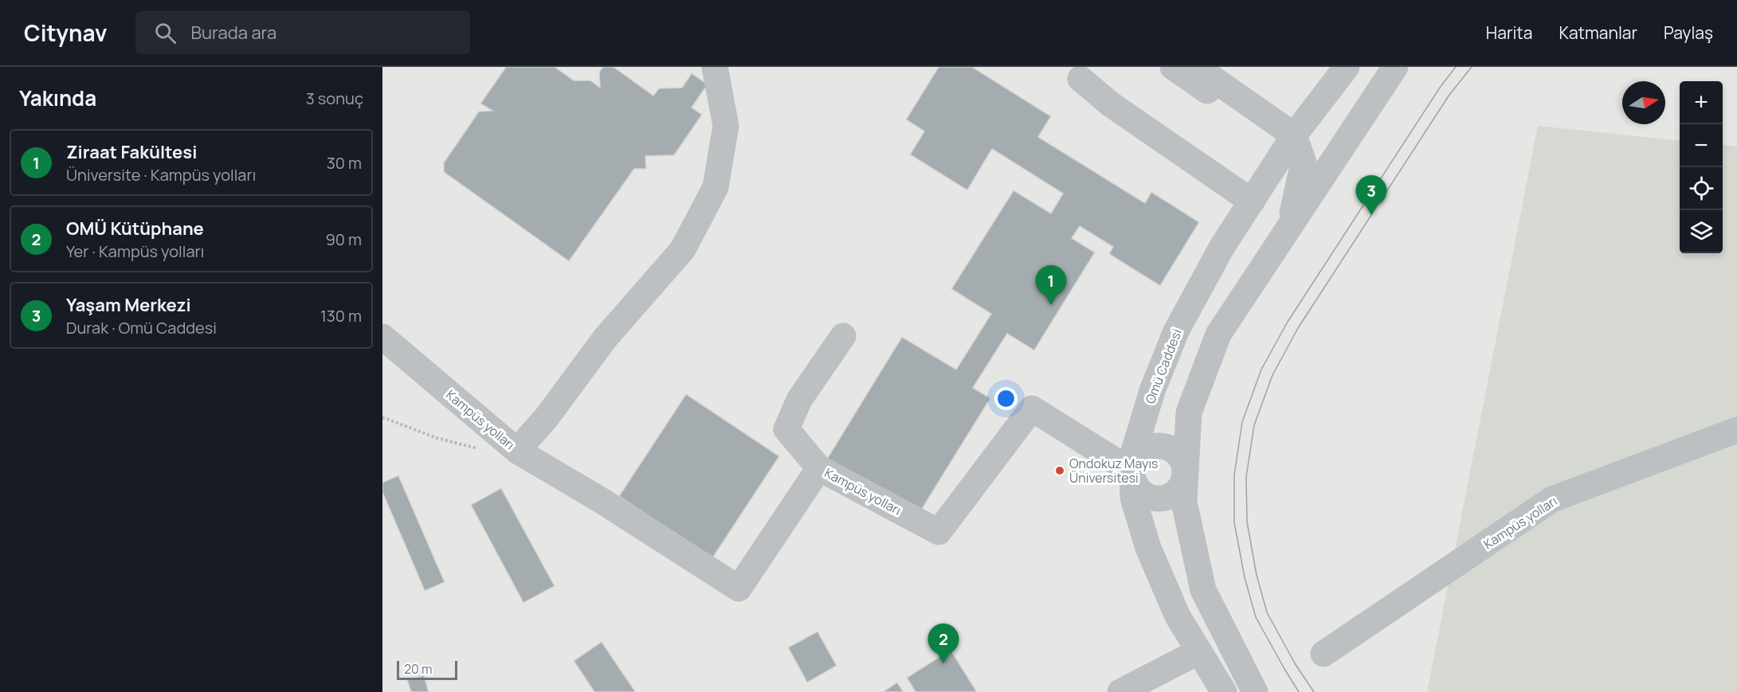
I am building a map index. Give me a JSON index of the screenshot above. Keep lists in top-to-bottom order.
{
  "streets": {
    "street": ["Omü Caddesi", "Kampüs yolları"]
  },
  "crossings": [
    ["Omü Caddesi", "Kampüs yolları"]
  ],
  "places": ["Ondokuz Mayıs Üniversitesi"],
  "scale_bar": "20 m",
  "north": "right",
  "page": {
    "header": "Citynav",
    "search": "Burada ara",
    "nav": ["Harita", "Katmanlar", "Paylaş"],
    "heading": ["Yakında", "3 sonuç"],
    "map_buttons": ["+", "−"],
    "list": [
      {
        "mark": "1",
        "name": "Ziraat Fakültesi",
        "note": "Üniversite · Kampüs yolları",
        "value": "30 m"
      },
      {
        "mark": "2",
        "name": "OMÜ Kütüphane",
        "note": "Yer · Kampüs yolları",
        "value": "90 m"
      },
      {
        "mark": "3",
        "name": "Yaşam Merkezi",
        "note": "Durak · Omü Caddesi",
        "value": "130 m"
      }
    ],
    "pins": ["3", "1", "2"],
    "scale": "20 m"
  }
}
